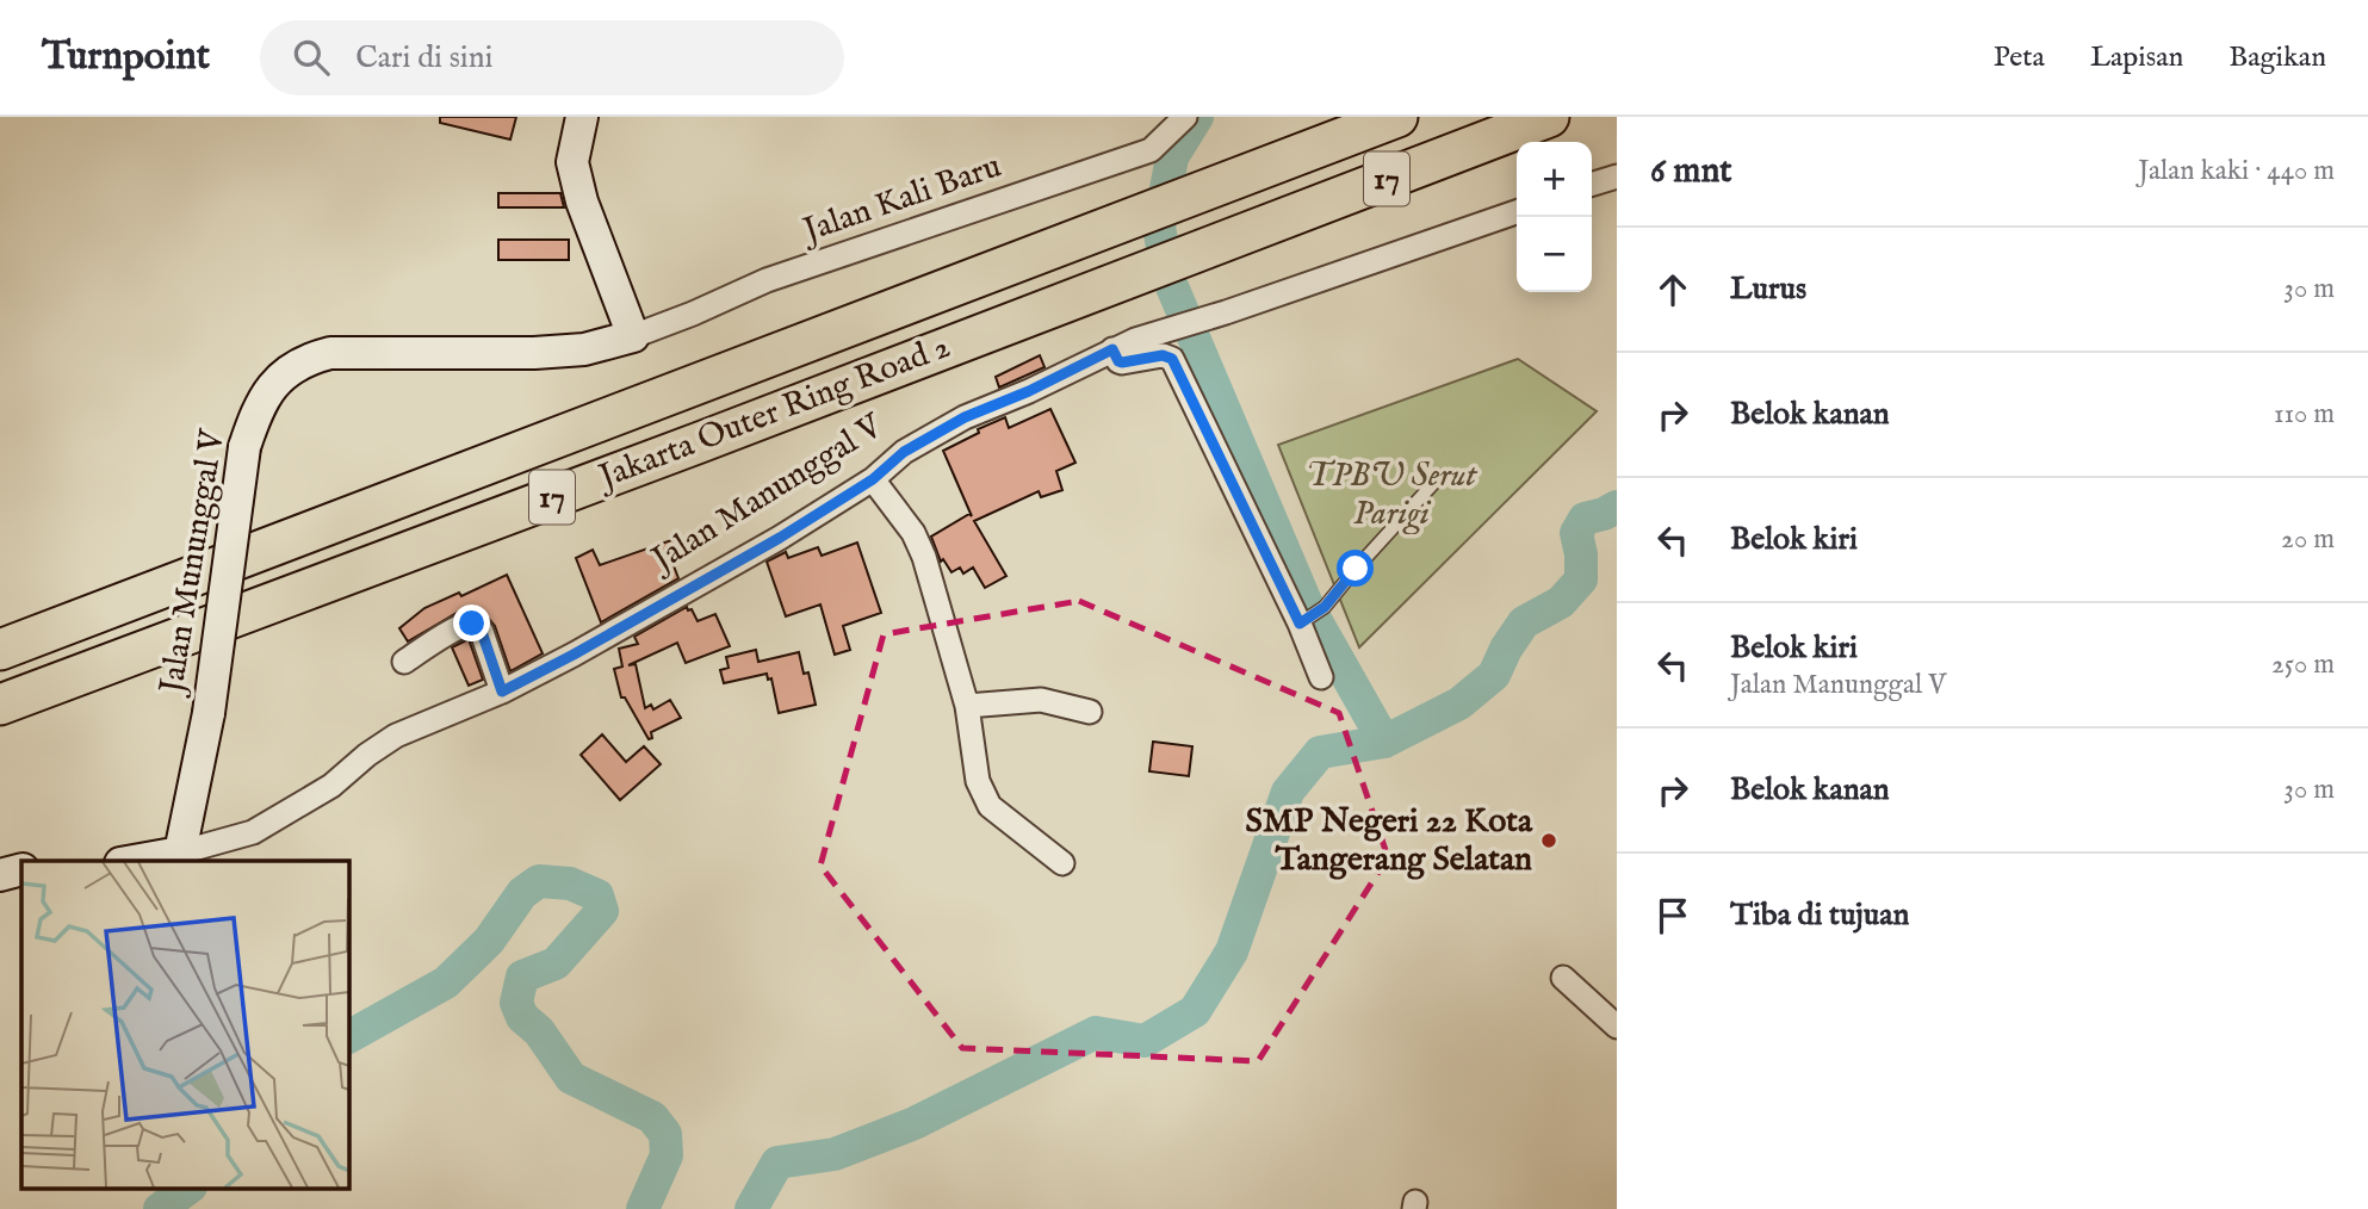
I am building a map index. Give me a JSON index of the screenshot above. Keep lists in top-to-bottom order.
{
  "streets": {
    "highway": ["17", "Jakarta Outer Ring Road 2"],
    "street": ["Jalan Kali Baru", "Jalan Manunggal V", "Jalan Mununggal V"]
  },
  "crossings": [
    ["Jalan Kali Baru", "Jalan Mununggal V"],
    ["Jalan Manunggal V", "Jalan Mununggal V"]
  ],
  "parks": ["TPBU Serut Parigi"],
  "places": ["SMP Negeri 22 Kota Tangerang Selatan"],
  "page": {
    "header": "Turnpoint",
    "search": "Cari di sini",
    "nav": ["Peta", "Lapisan", "Bagikan"],
    "heading": ["6 mnt", "Jalan kaki · 440 m"],
    "map_buttons": ["+", "−"],
    "list": [
      ["Lurus", "30 m"],
      ["Belok kanan", "110 m"],
      ["Belok kiri", "20 m"],
      ["Belok kiri", "Jalan Manunggal V", "250 m"],
      ["Belok kanan", "30 m"],
      "Tiba di tujuan"
    ]
  }
}
